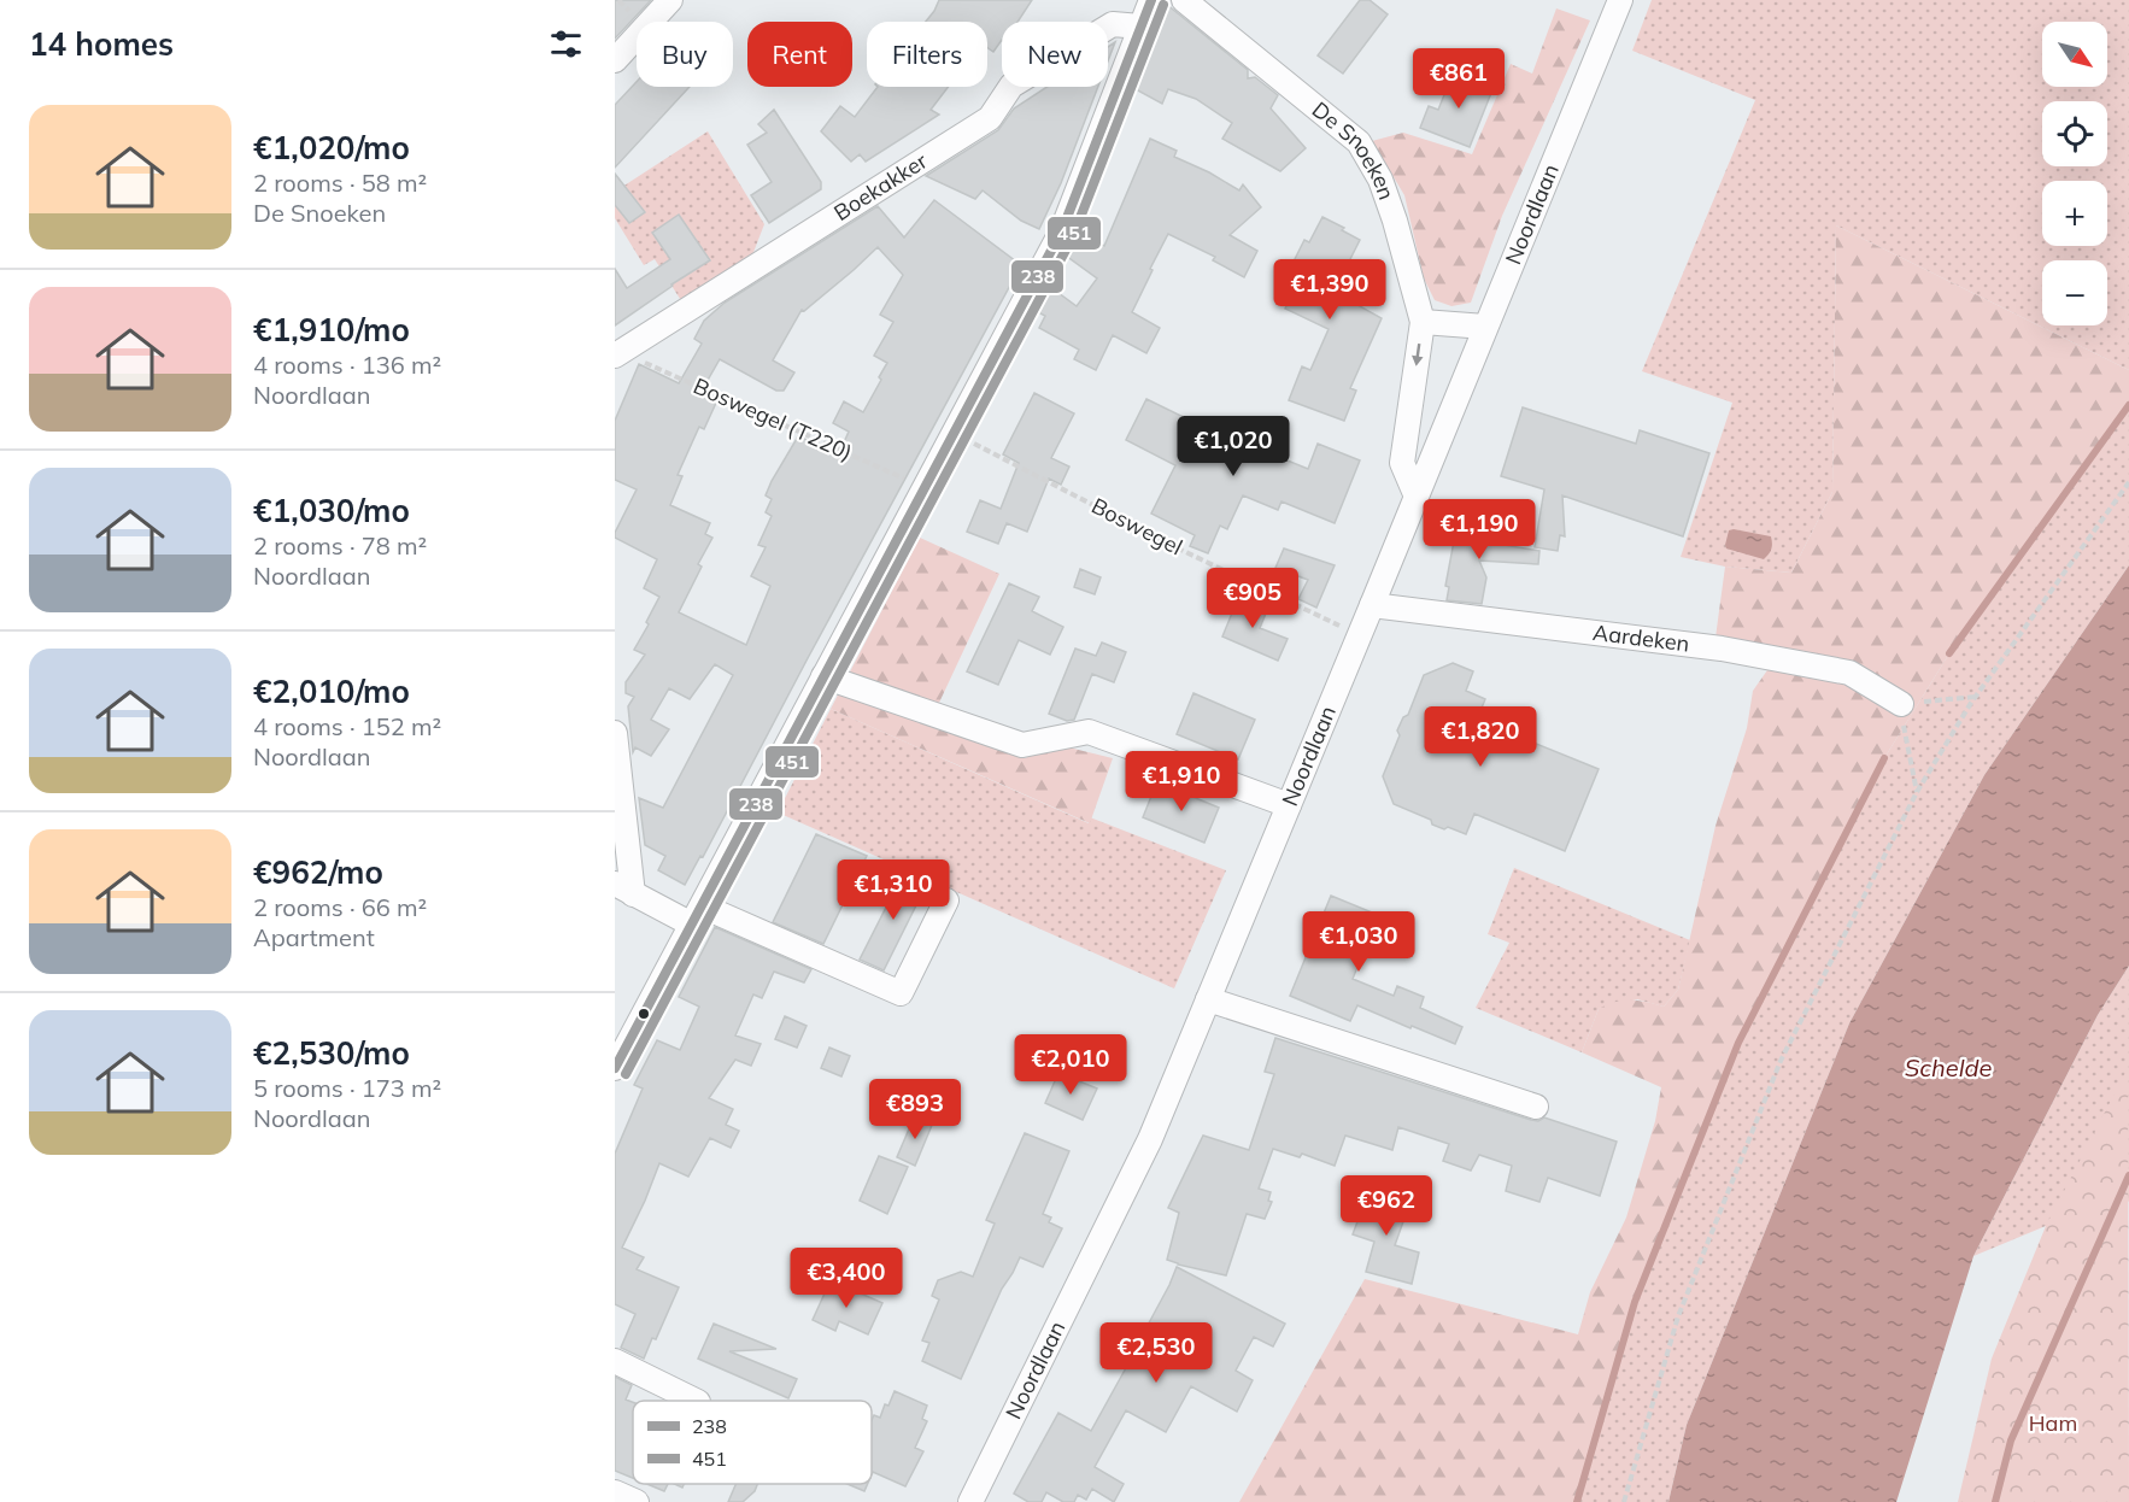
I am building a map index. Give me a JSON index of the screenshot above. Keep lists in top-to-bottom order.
{
  "streets": {
    "street": [
      "De Snoeken",
      "Boekakker",
      "Noordlaan",
      "Aardeken"
    ],
    "path": ["Boswegel (T220)", "Boswegel"]
  },
  "crossings": [
    ["De Snoeken", "Noordlaan"],
    ["Boekakker", "Boswegel (T220)"],
    ["Noordlaan", "Boswegel"],
    ["Noordlaan", "Aardeken"]
  ],
  "water": ["Schelde"],
  "parks": ["Ham"],
  "lines": ["transit line 238", "transit line 451"],
  "legend": ["238", "451"],
  "north": "bottom right",
  "page": {
    "heading": "14 homes",
    "map_buttons": ["+", "−"],
    "chip": [
      "Buy",
      "Rent",
      "Filters",
      "New"
    ],
    "price": [
      "€861",
      "€1,390",
      "€1,020",
      "€1,190",
      "€905",
      "€1,820",
      "€1,910",
      "€1,310",
      "€1,030",
      "€2,010",
      "€893",
      "€962",
      "€3,400",
      "€2,530"
    ],
    "list": [
      {
        "name": "€1,020/mo",
        "note": "2 rooms · 58 m² · De Snoeken"
      },
      {
        "name": "€1,910/mo",
        "note": "4 rooms · 136 m² · Noordlaan"
      },
      {
        "name": "€1,030/mo",
        "note": "2 rooms · 78 m² · Noordlaan"
      },
      {
        "name": "€2,010/mo",
        "note": "4 rooms · 152 m² · Noordlaan"
      },
      {
        "name": "€962/mo",
        "note": "2 rooms · 66 m² · Apartment"
      },
      {
        "name": "€2,530/mo",
        "note": "5 rooms · 173 m² · Noordlaan"
      }
    ]
  }
}
